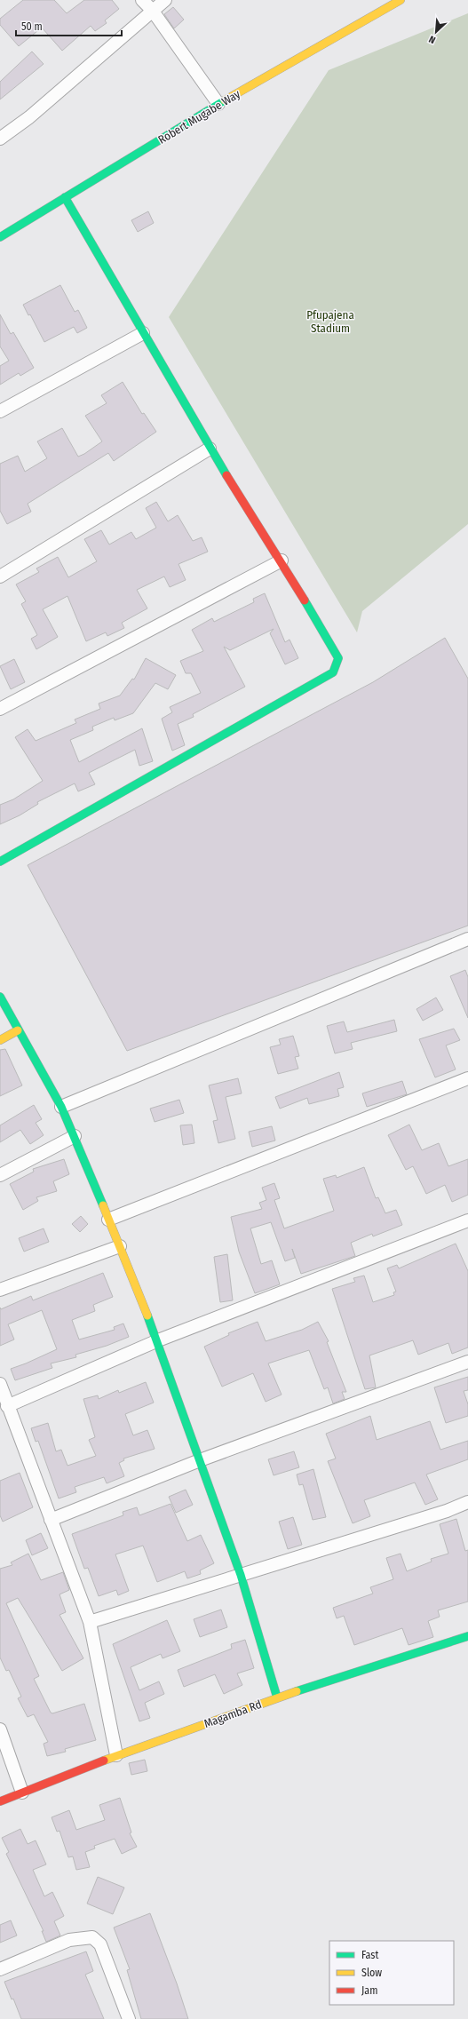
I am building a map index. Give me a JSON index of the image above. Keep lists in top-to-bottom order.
{
  "streets": {
    "street": ["Robert Mugabe Way", "Magamba Rd"]
  },
  "parks": ["Pfupajena Stadium"],
  "legend": ["Fast", "Slow", "Jam"],
  "scale_bar": "50 m",
  "north": "bottom left"
}
